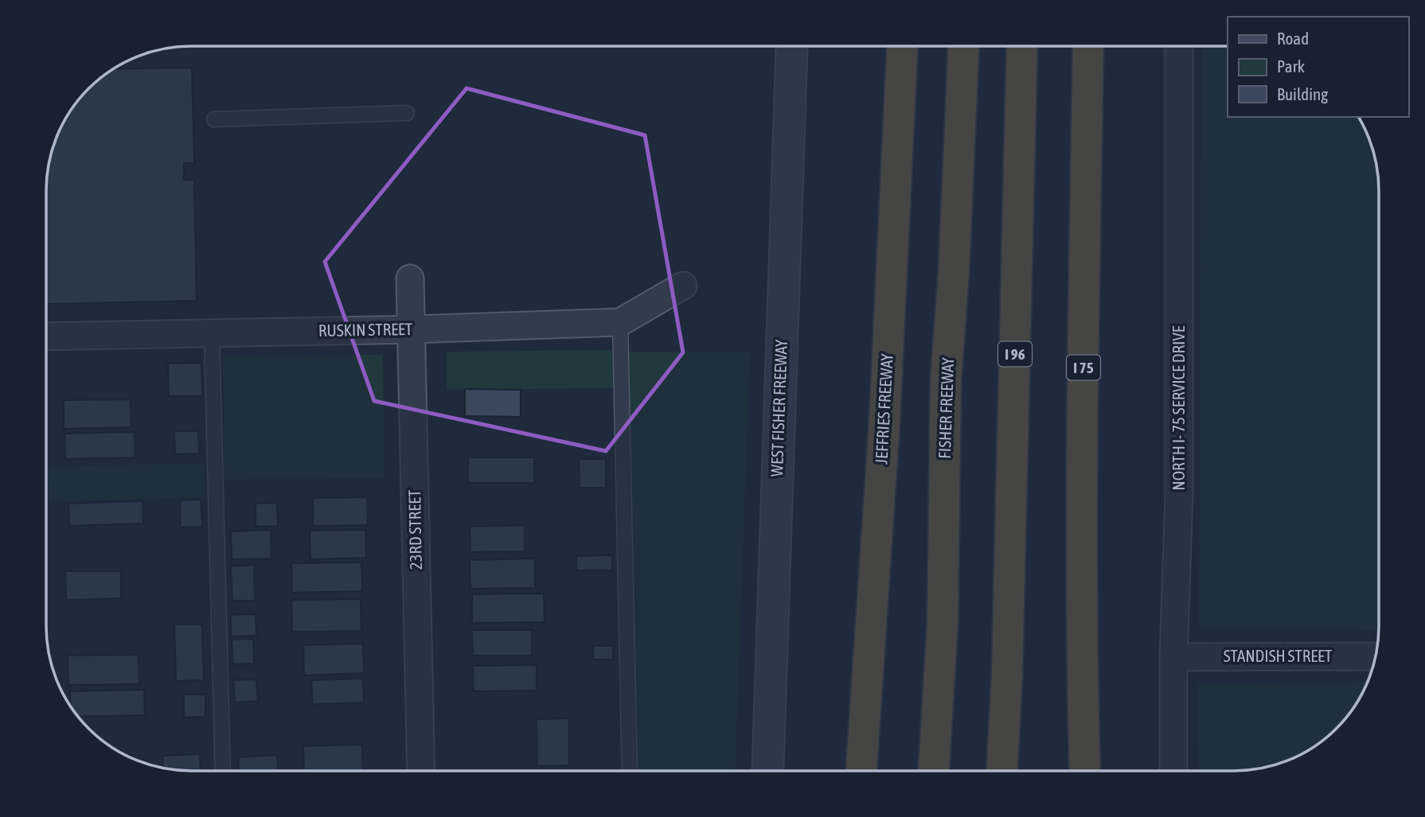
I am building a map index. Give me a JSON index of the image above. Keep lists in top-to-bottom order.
{
  "streets": {
    "highway": [
      "I 96",
      "I 75",
      "FISHER FREEWAY",
      "JEFFRIES FREEWAY"
    ],
    "street": [
      "RUSKIN STREET",
      "WEST FISHER FREEWAY",
      "NORTH I- 75 SERVICE DRIVE",
      "23RD STREET",
      "STANDISH STREET"
    ]
  },
  "crossings": [
    ["RUSKIN STREET", "23RD STREET"],
    ["NORTH I- 75 SERVICE DRIVE", "STANDISH STREET"]
  ],
  "legend": ["Road", "Park", "Building"]
}
